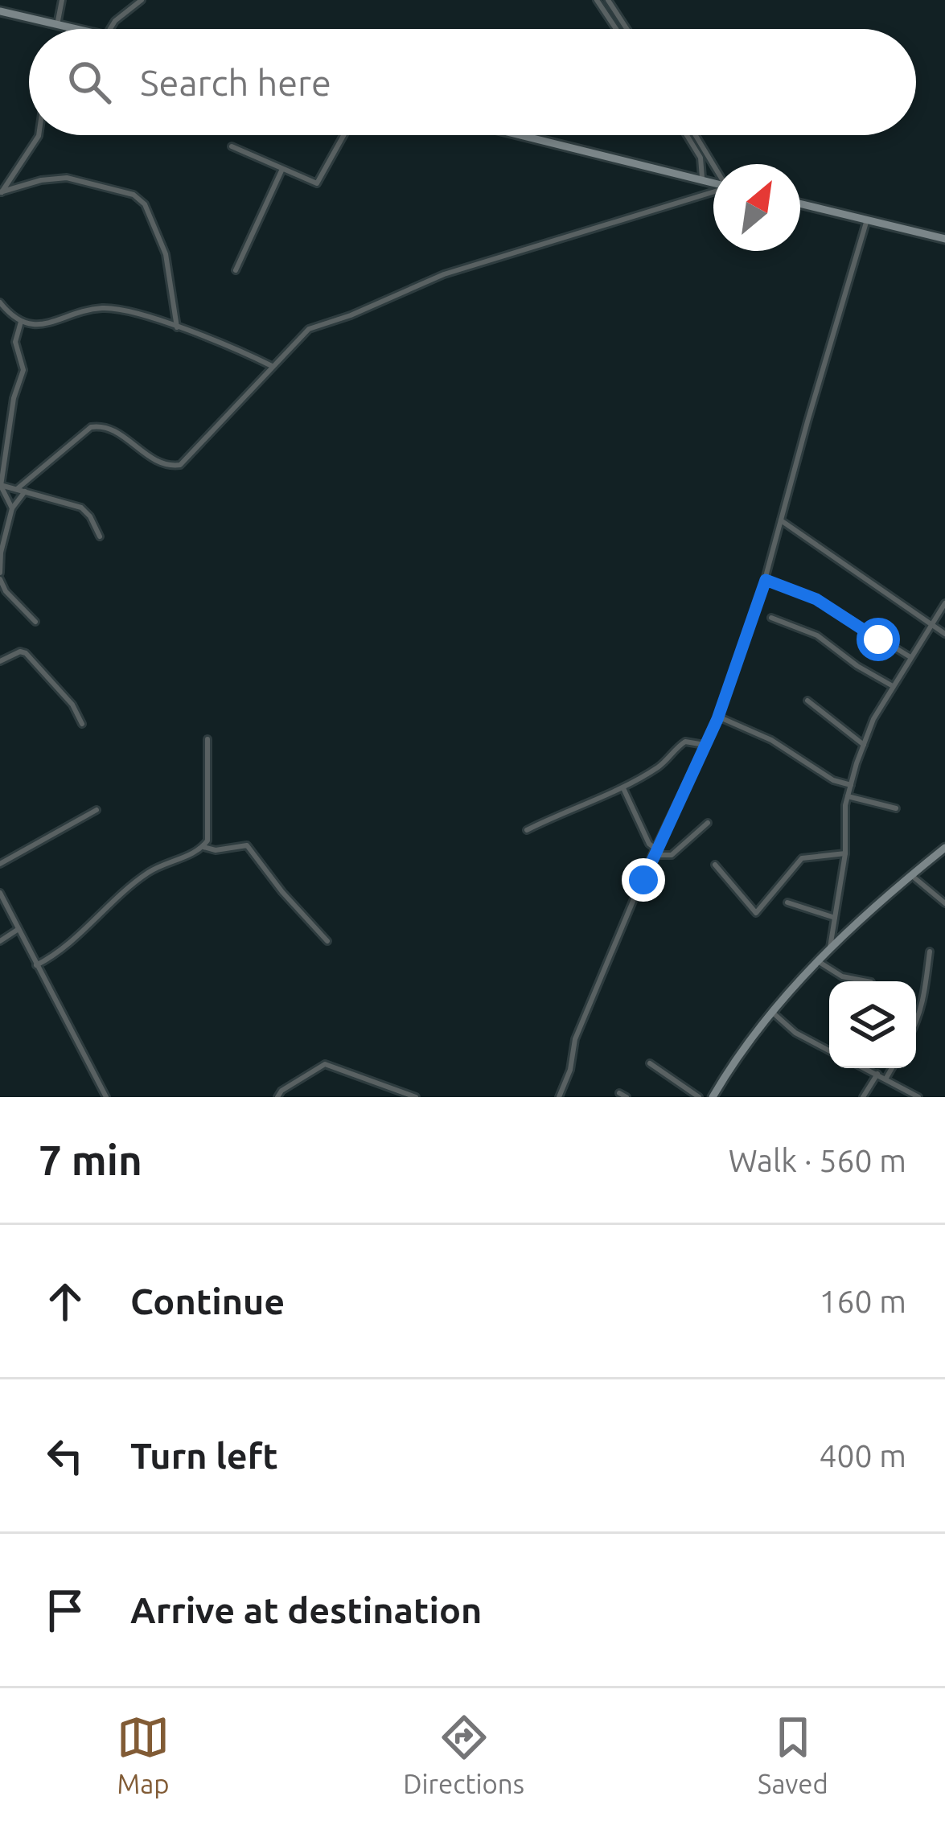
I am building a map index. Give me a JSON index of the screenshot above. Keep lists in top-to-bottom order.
{
  "north": "top right",
  "page": {
    "search": "Search here",
    "heading": ["7 min", "Walk · 560 m"],
    "list": [
      ["Continue", "160 m"],
      ["Turn left", "400 m"],
      "Arrive at destination"
    ],
    "nav": ["Map", "Directions", "Saved"]
  }
}
